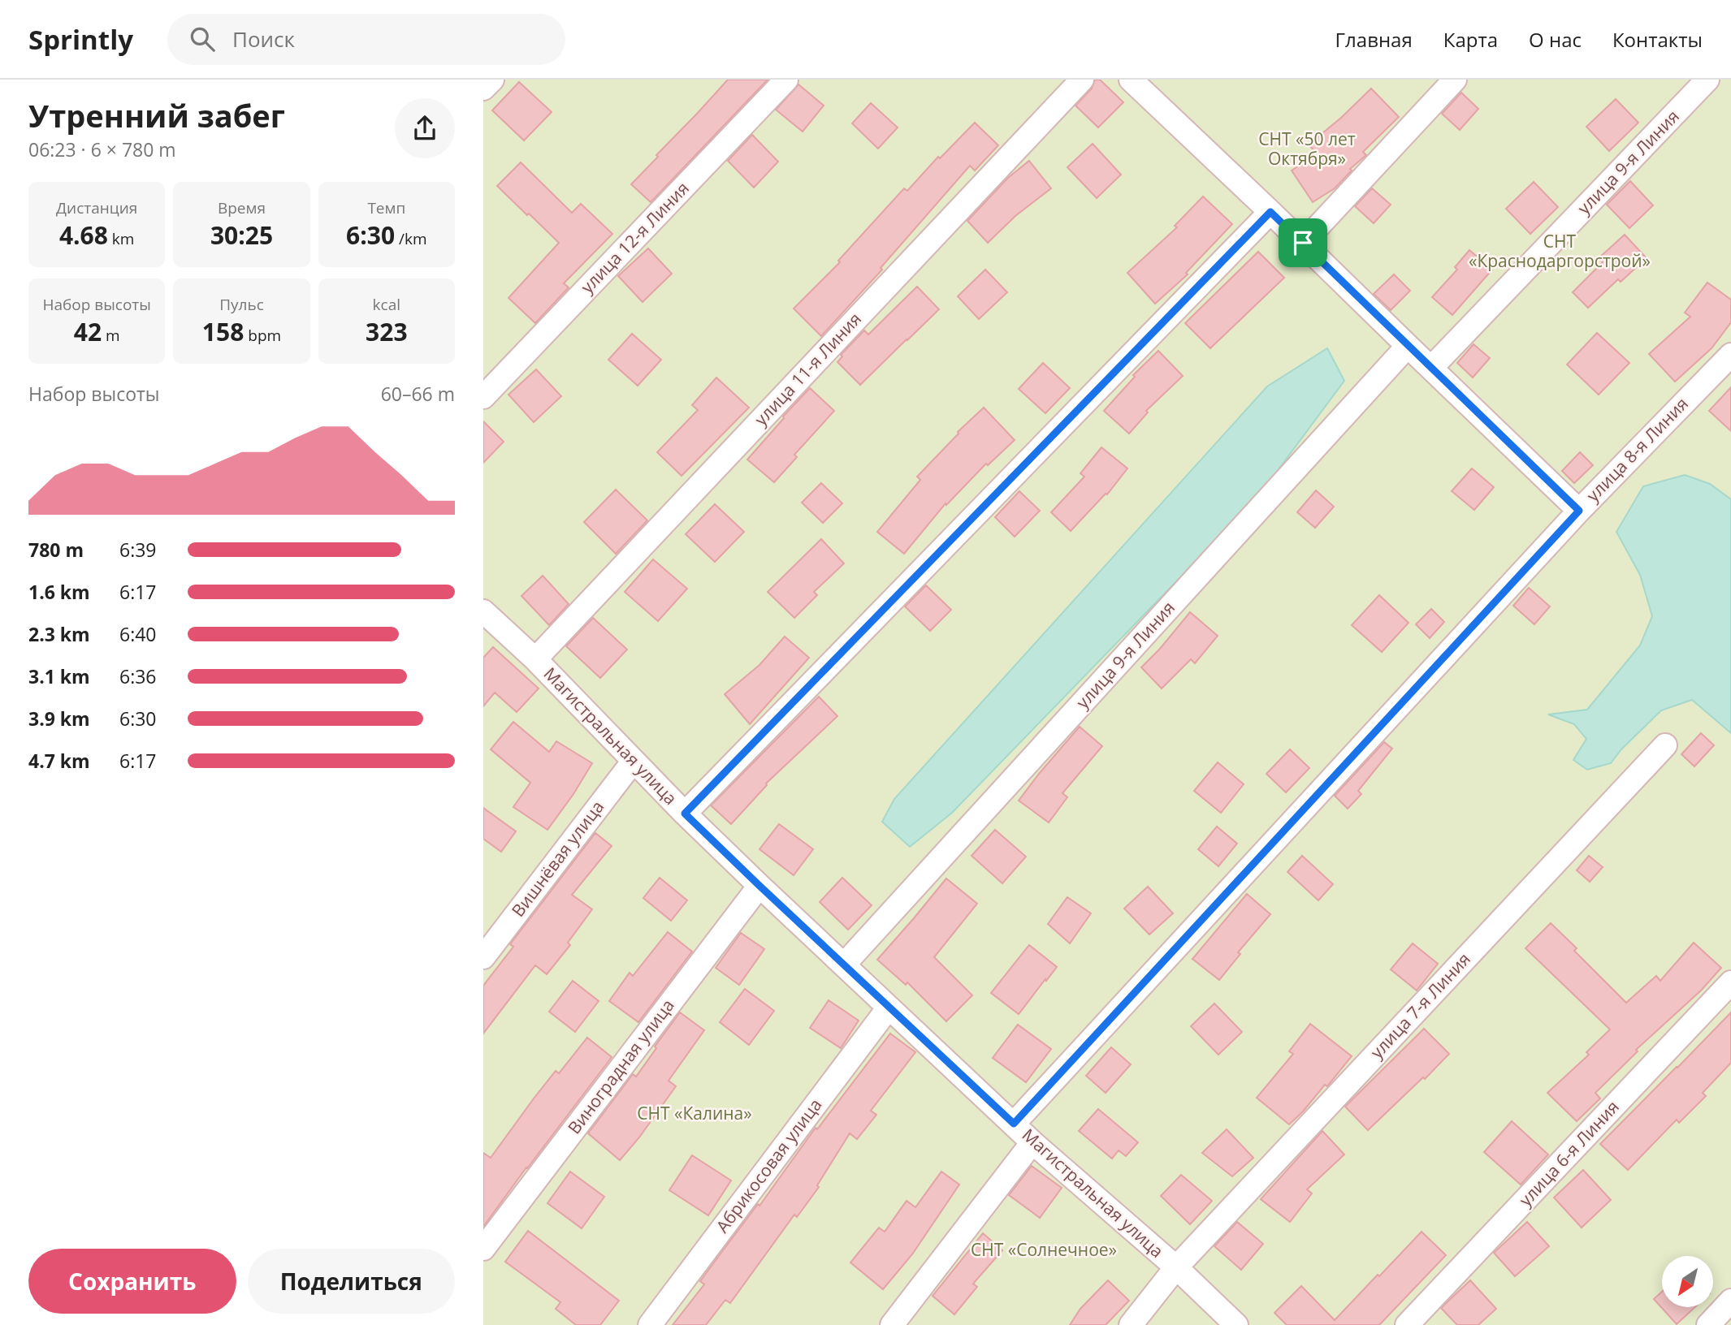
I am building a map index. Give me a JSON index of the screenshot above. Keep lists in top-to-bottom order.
{
  "streets": {
    "street": [
      "улица 9-я Линия",
      "улица 12-я Линия",
      "улица 11-я Линия",
      "улица 8-я Линия",
      "Магистральная улица",
      "Вишнёвая улица",
      "улица 7-я Линия",
      "Виноградная улица",
      "улица 6-я Линия",
      "Абрикосовая улица"
    ]
  },
  "crossings": [
    ["улица 9-я Линия", "Магистральная улица"],
    ["улица 11-я Линия", "Магистральная улица"],
    ["улица 8-я Линия", "Магистральная улица"],
    ["Магистральная улица", "Вишнёвая улица"],
    ["Магистральная улица", "улица 7-я Линия"],
    ["Магистральная улица", "Виноградная улица"],
    ["Магистральная улица", "Абрикосовая улица"]
  ],
  "parks": [
    "СНТ «50 лет Октября»",
    "СНТ «Краснодаргорстрой»",
    "СНТ «Калина»",
    "СНТ «Солнечное»"
  ],
  "north": "bottom left",
  "page": {
    "header": "Sprintly",
    "search": "Поиск",
    "nav": [
      "Главная",
      "Карта",
      "О нас",
      "Контакты"
    ],
    "heading": ["Утренний забег", "06:23 · 6 × 780 m"],
    "stats": [
      ["Дистанция", "4.68 km"],
      ["Время", "30:25"],
      ["Темп", "6:30 /km"],
      ["Набор высоты", "42 m"],
      ["Пульс", "158 bpm"],
      ["kcal", "323"]
    ],
    "chart": ["Набор высоты", "60–66 m"],
    "list": [
      {
        "name": "780 m",
        "note": "6:39"
      },
      {
        "name": "1.6 km",
        "note": "6:17"
      },
      {
        "name": "2.3 km",
        "note": "6:40"
      },
      {
        "name": "3.1 km",
        "note": "6:36"
      },
      {
        "name": "3.9 km",
        "note": "6:30"
      },
      {
        "name": "4.7 km",
        "note": "6:17"
      }
    ],
    "buttons": ["Сохранить", "Поделиться"]
  }
}
